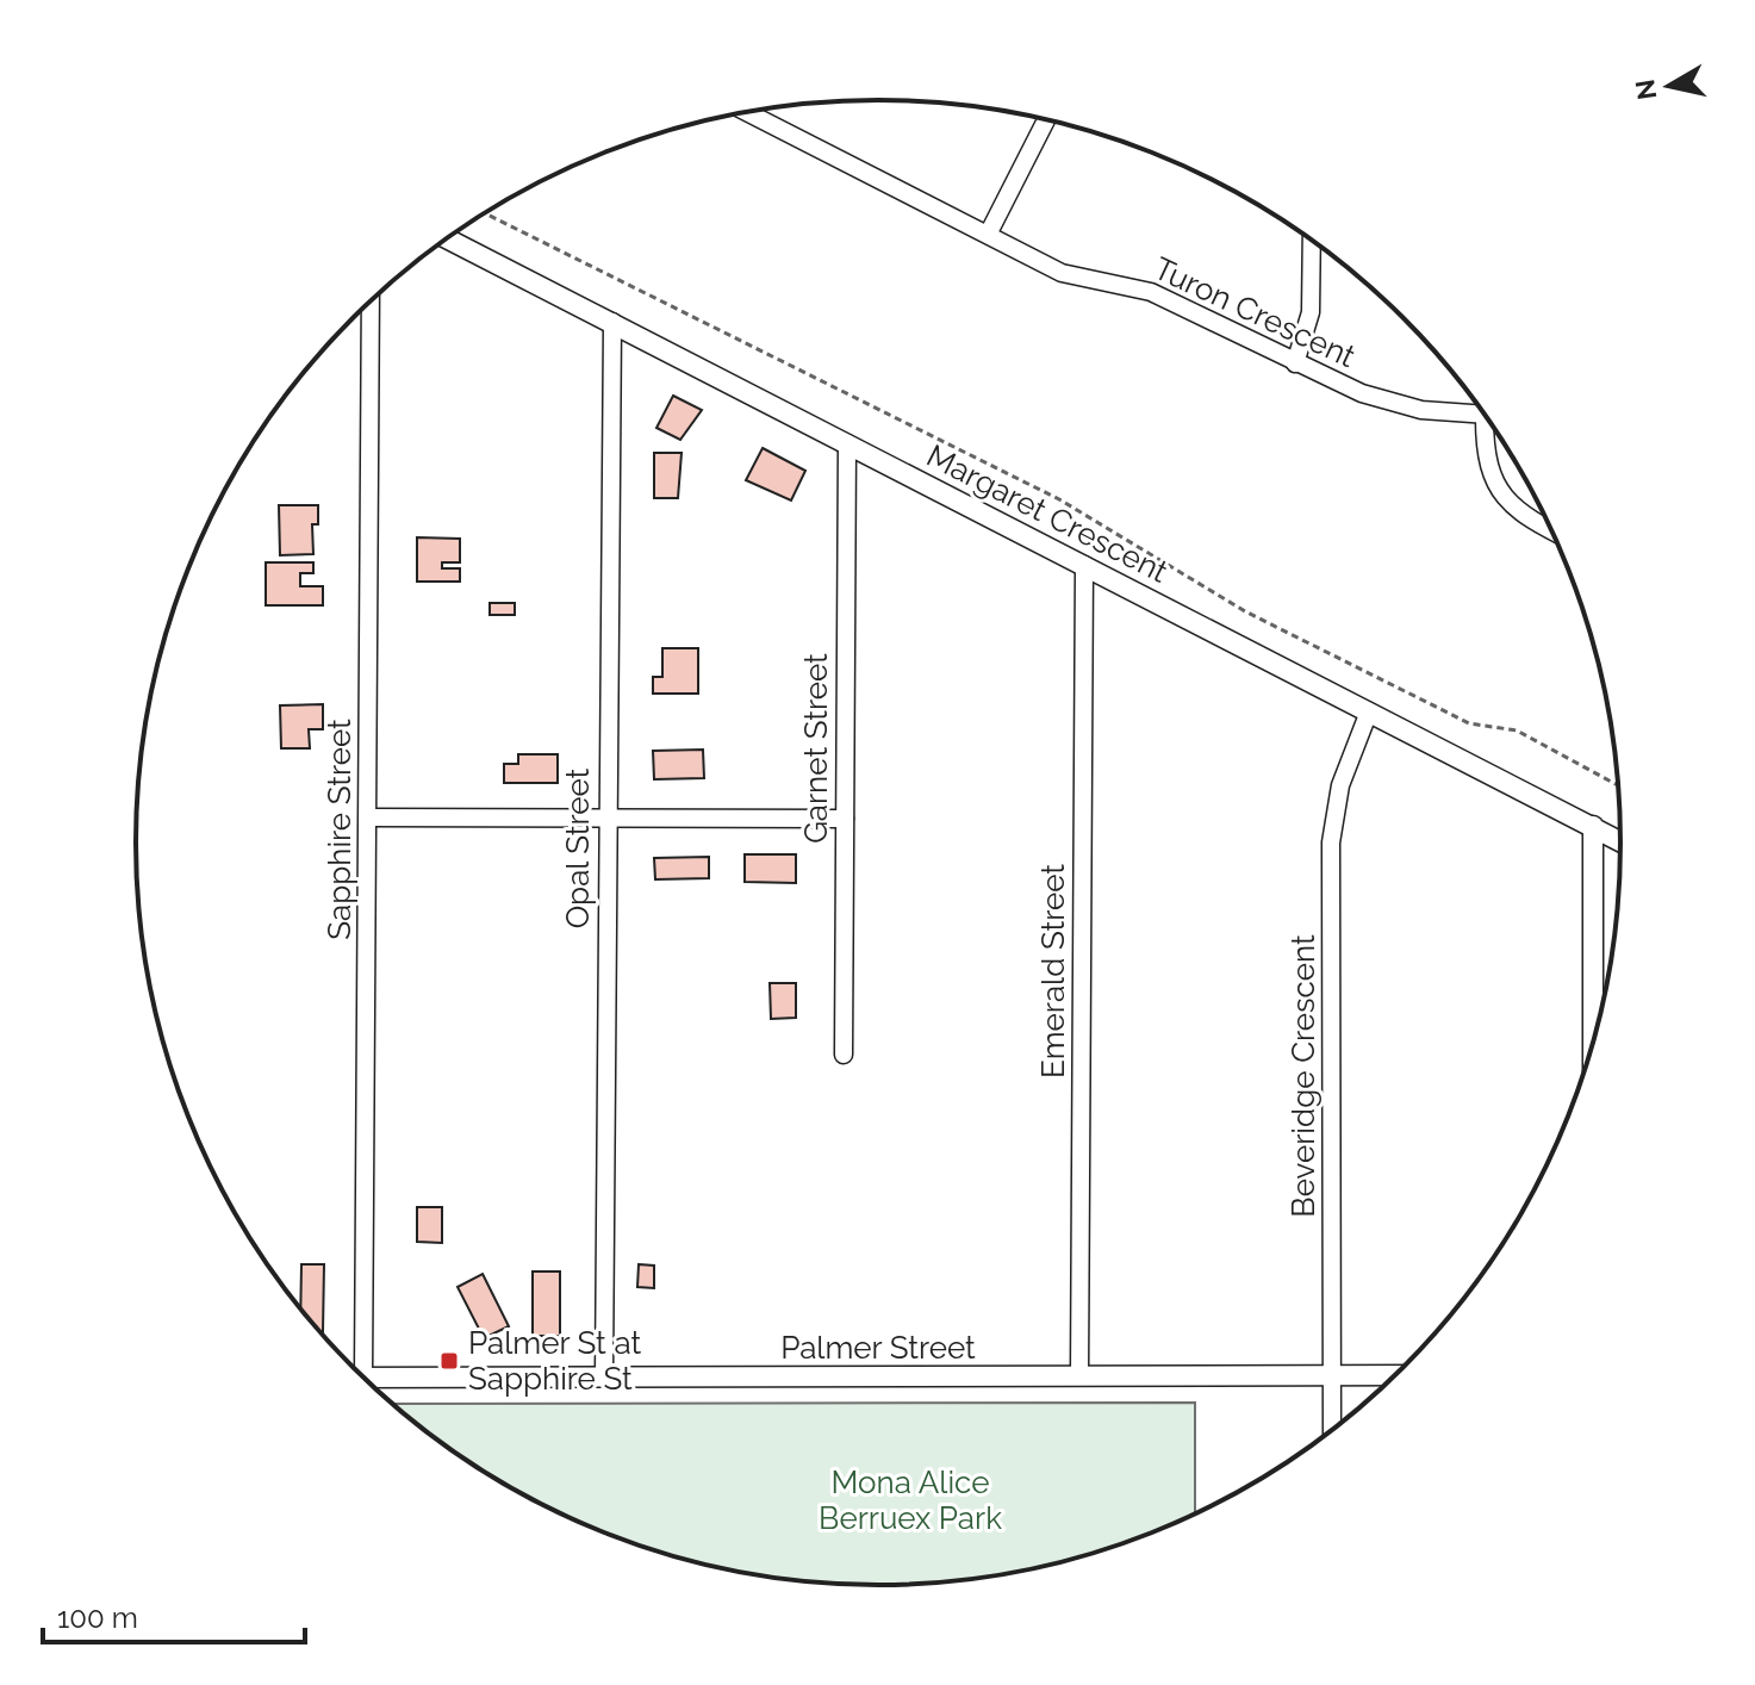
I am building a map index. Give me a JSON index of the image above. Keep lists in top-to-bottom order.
{
  "streets": {
    "street": [
      "Turon Crescent",
      "Margaret Crescent",
      "Garnet Street",
      "Sapphire Street",
      "Opal Street",
      "Emerald Street",
      "Beveridge Crescent",
      "Palmer Street"
    ]
  },
  "crossings": [
    ["Margaret Crescent", "Garnet Street"],
    ["Margaret Crescent", "Opal Street"],
    ["Margaret Crescent", "Emerald Street"],
    ["Margaret Crescent", "Beveridge Crescent"],
    ["Sapphire Street", "Palmer Street"],
    ["Opal Street", "Palmer Street"],
    ["Emerald Street", "Palmer Street"],
    ["Beveridge Crescent", "Palmer Street"]
  ],
  "parks": ["Mona Alice Berruex Park"],
  "places": {
    "transit": ["Palmer St at Sapphire St"]
  },
  "scale_bar": "100 m",
  "north": "left"
}
